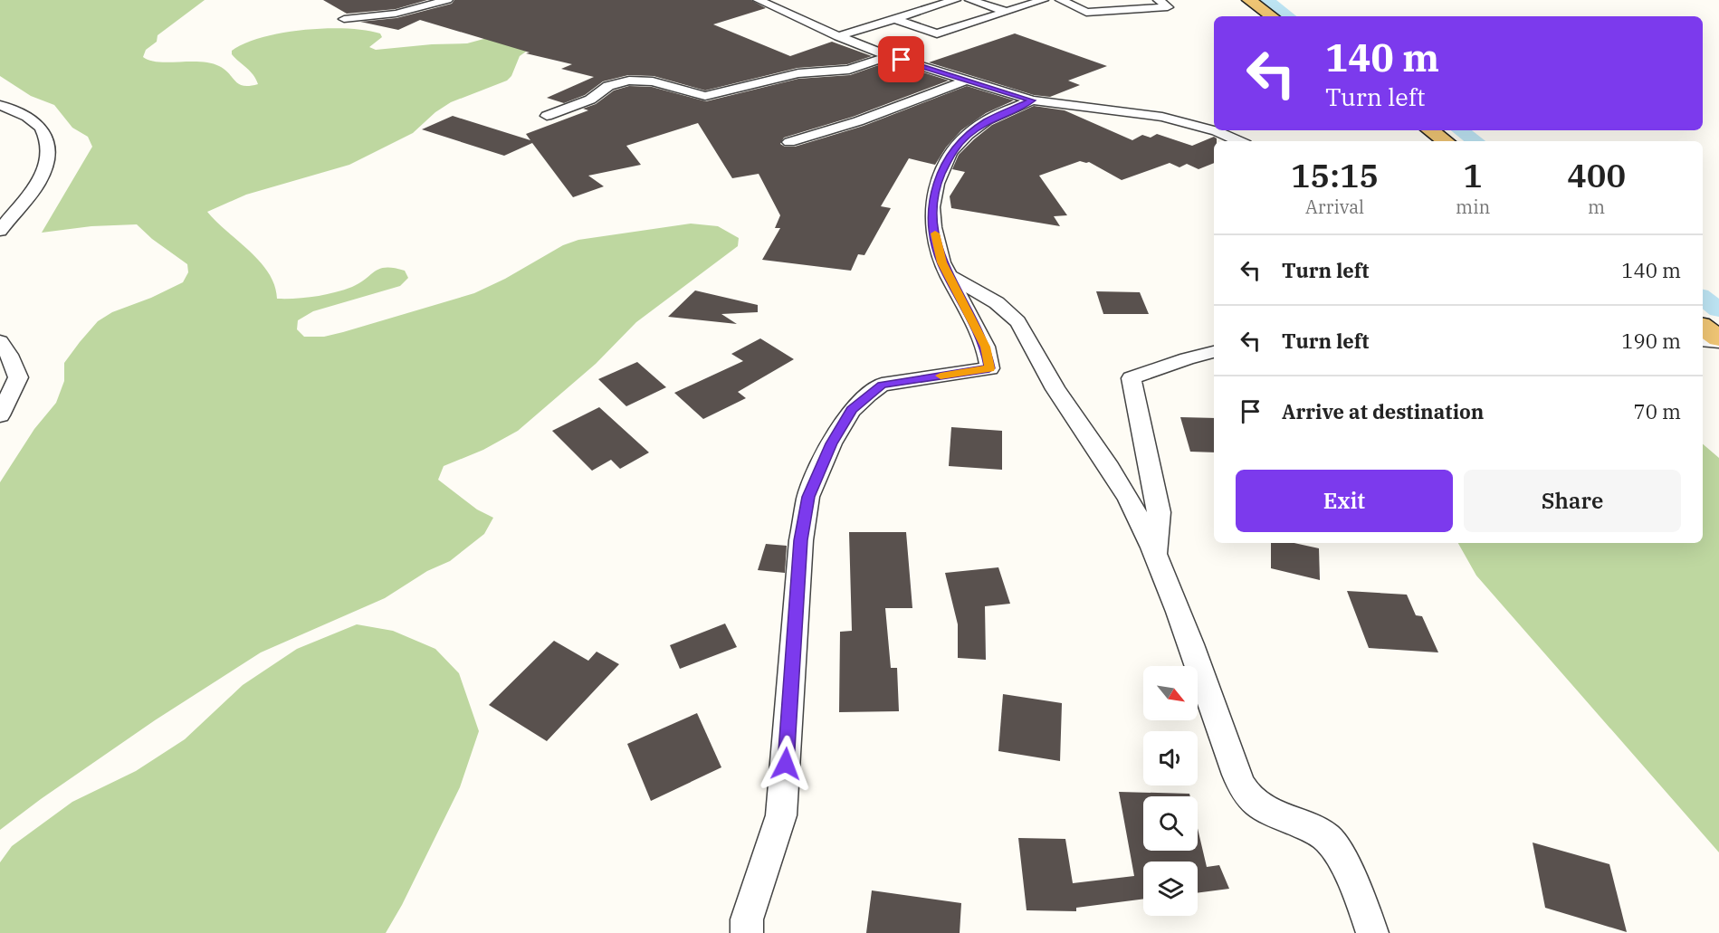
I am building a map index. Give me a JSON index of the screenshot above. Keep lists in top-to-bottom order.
{
  "north": "bottom right",
  "page": {
    "turn": ["140 m", "Turn left"],
    "eta": [
      "15:15",
      "Arrival",
      "1",
      "min",
      "400",
      "m"
    ],
    "list": [
      {
        "name": "Turn left",
        "value": "140 m"
      },
      {
        "name": "Turn left",
        "value": "190 m"
      },
      {
        "name": "Arrive at destination",
        "value": "70 m"
      }
    ],
    "buttons": ["Exit", "Share"]
  }
}
